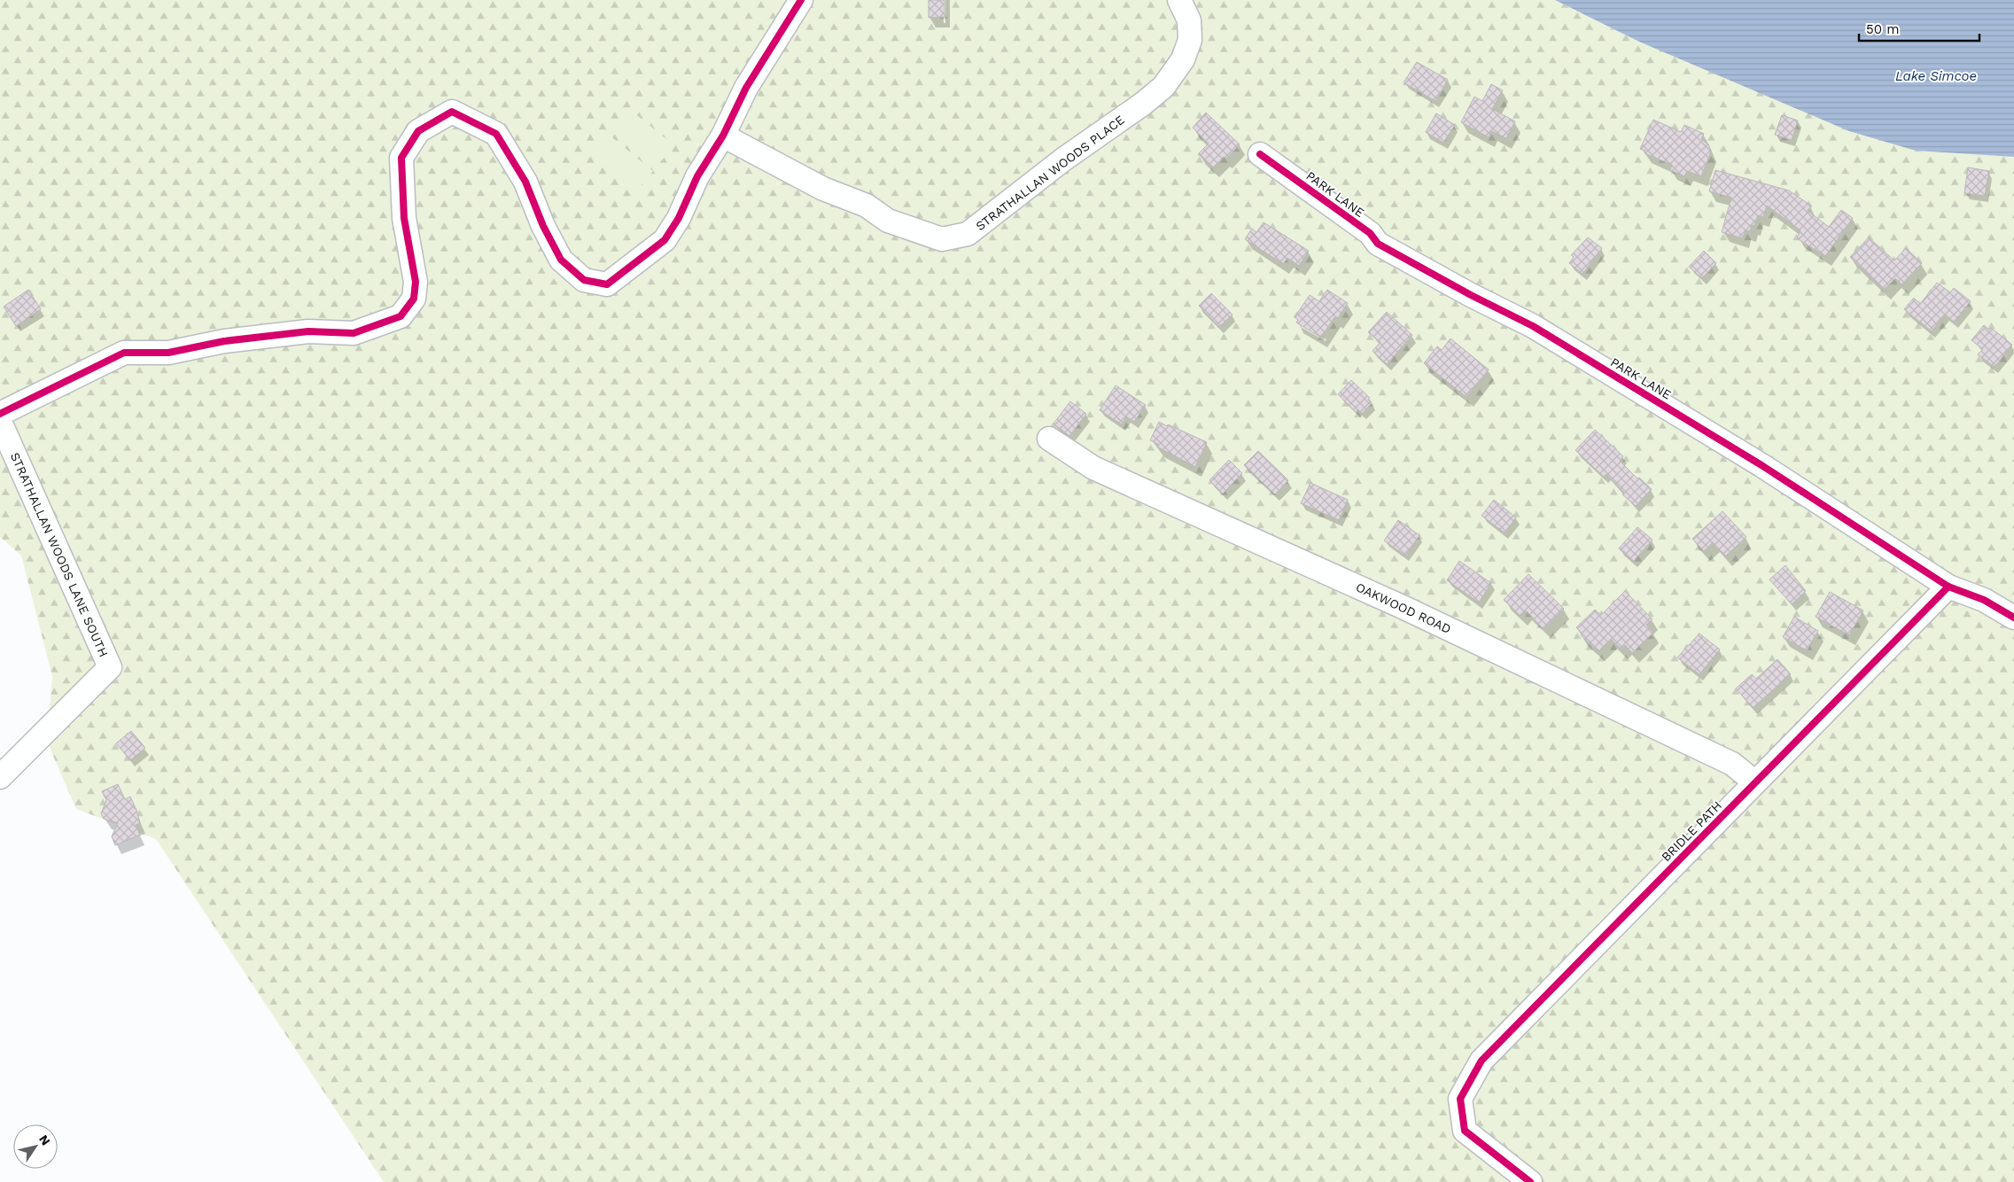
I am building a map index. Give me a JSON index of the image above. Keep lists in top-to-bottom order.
{
  "streets": {
    "street": [
      "STRATHALLAN WOODS PLACE",
      "PARK LANE",
      "STRATHALLAN WOODS LANE SOUTH",
      "OAKWOOD ROAD",
      "BRIDLE PATH"
    ]
  },
  "crossings": [
    ["PARK LANE", "BRIDLE PATH"],
    ["OAKWOOD ROAD", "BRIDLE PATH"]
  ],
  "water": ["Lake Simcoe"],
  "scale_bar": "50 m",
  "north": "top right"
}
